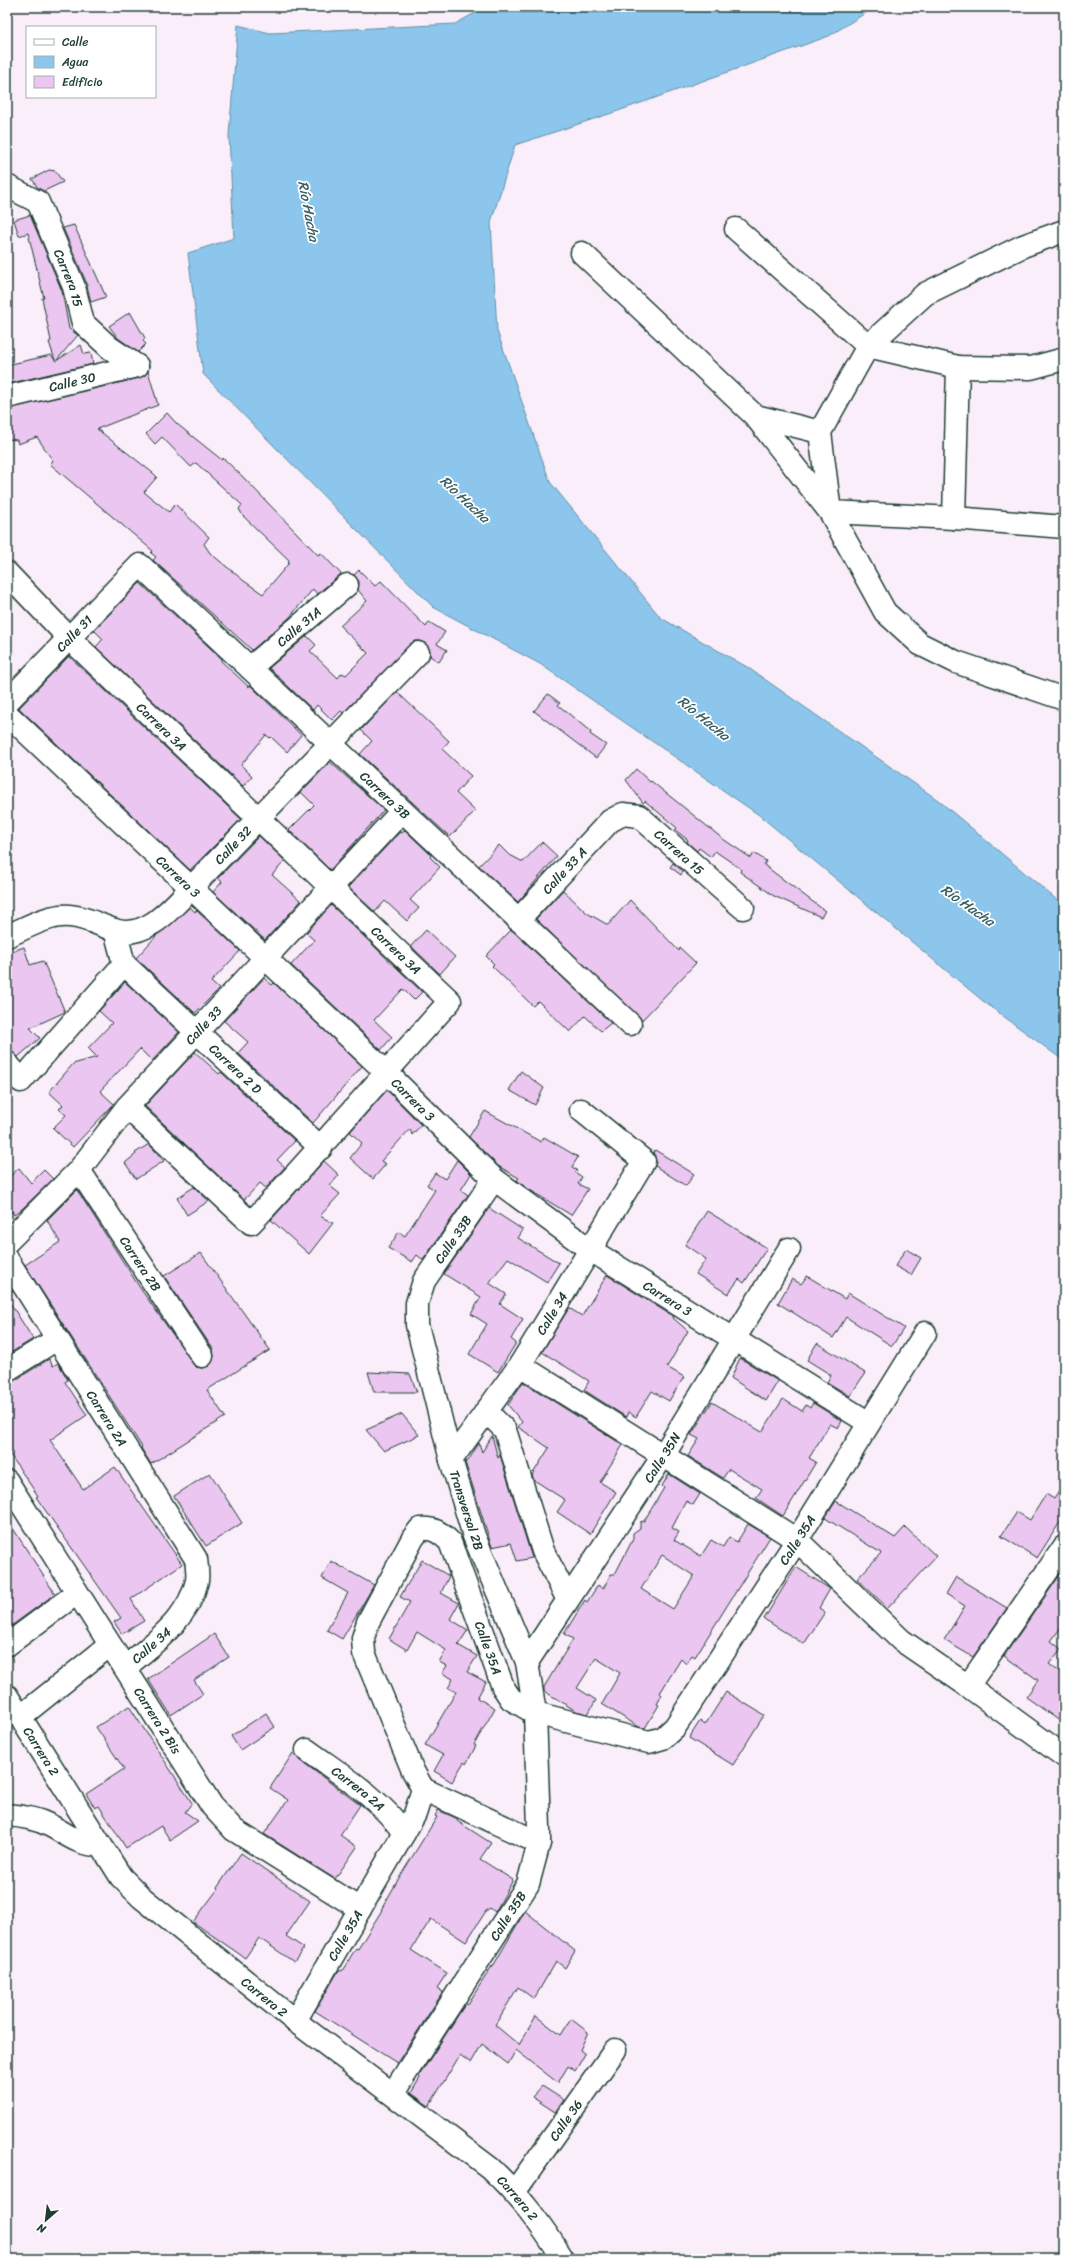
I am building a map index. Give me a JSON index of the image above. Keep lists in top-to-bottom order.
{
  "streets": {
    "street": [
      "Carrera 15",
      "Calle 30",
      "Calle 31A",
      "Calle 31",
      "Carrera 3A",
      "Carrera 3B",
      "Calle 32",
      "Calle 33 A",
      "Carrera 3",
      "Calle 33",
      "Carrera 2 D",
      "Calle 33B",
      "Carrera 2B",
      "Calle 34",
      "Carrera 2A",
      "Calle 35N",
      "Transversal 2B",
      "Calle 35A",
      "Carrera 2 Bis",
      "Carrera 2",
      "Calle 35B",
      "Calle 36"
    ]
  },
  "crossings": [
    ["Carrera 15", "Calle 30"],
    ["Carrera 15", "Calle 33 A"],
    ["Calle 31A", "Carrera 3B"],
    ["Calle 31", "Carrera 3A"],
    ["Calle 31", "Carrera 3B"],
    ["Carrera 3A", "Calle 32"],
    ["Carrera 3A", "Carrera 3"],
    ["Carrera 3A", "Calle 33"],
    ["Carrera 3A", "Carrera 2 D"],
    ["Carrera 3B", "Calle 32"],
    ["Carrera 3B", "Calle 33 A"],
    ["Carrera 3B", "Calle 33"],
    ["Calle 32", "Carrera 3"],
    ["Carrera 3", "Calle 33"],
    ["Carrera 3", "Calle 33B"],
    ["Carrera 3", "Calle 34"],
    ["Carrera 3", "Calle 35N"],
    ["Carrera 3", "Calle 35A"],
    ["Calle 33", "Carrera 2 D"],
    ["Calle 33", "Carrera 2B"],
    ["Calle 33B", "Transversal 2B"],
    ["Calle 34", "Carrera 2A"],
    ["Calle 34", "Transversal 2B"],
    ["Calle 34", "Carrera 2 Bis"],
    ["Carrera 2A", "Calle 35A"],
    ["Calle 35N", "Transversal 2B"],
    ["Transversal 2B", "Calle 35A"],
    ["Transversal 2B", "Calle 35B"],
    ["Calle 35A", "Carrera 2 Bis"],
    ["Calle 35A", "Carrera 2"],
    ["Calle 35A", "Calle 35B"],
    ["Carrera 2", "Calle 35B"],
    ["Carrera 2", "Calle 36"]
  ],
  "water": ["Río Hacha"],
  "legend": ["Calle", "Agua", "Edificio"],
  "north": "bottom left"
}
